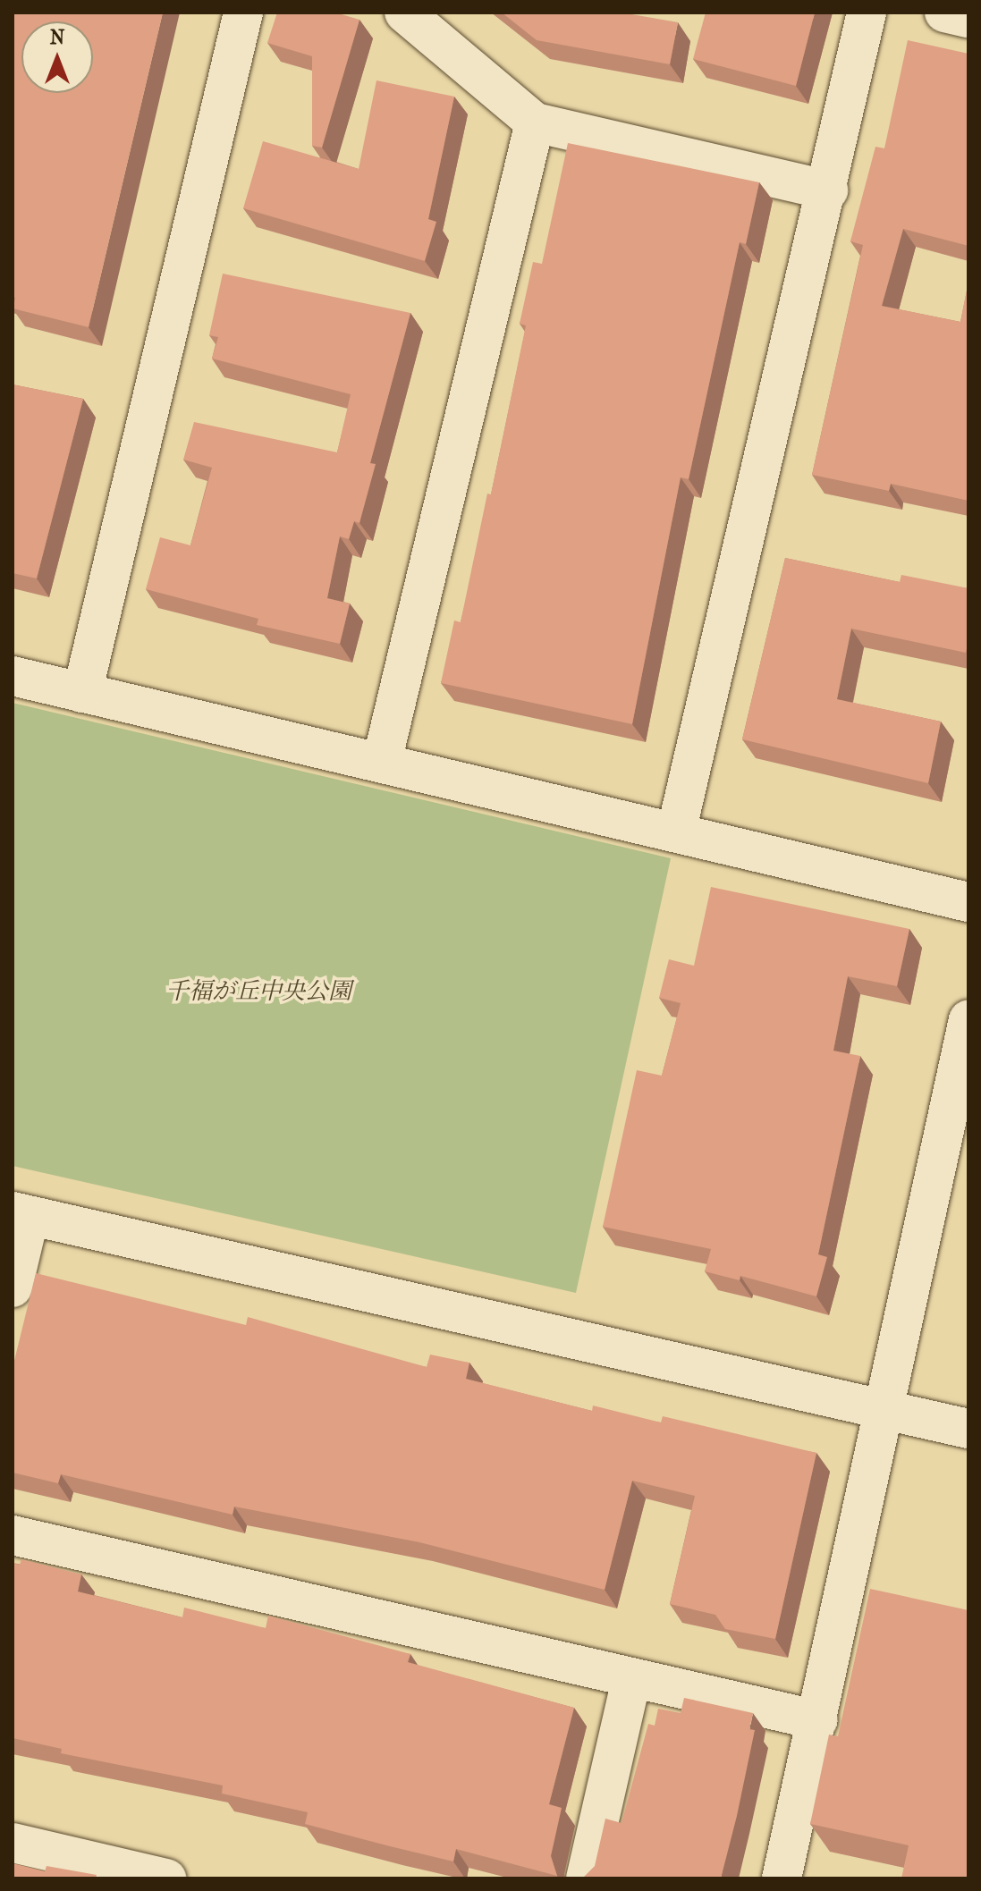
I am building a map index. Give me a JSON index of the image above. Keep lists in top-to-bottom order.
{
  "parks": ["千福が丘中央公園"],
  "north": "top"
}
